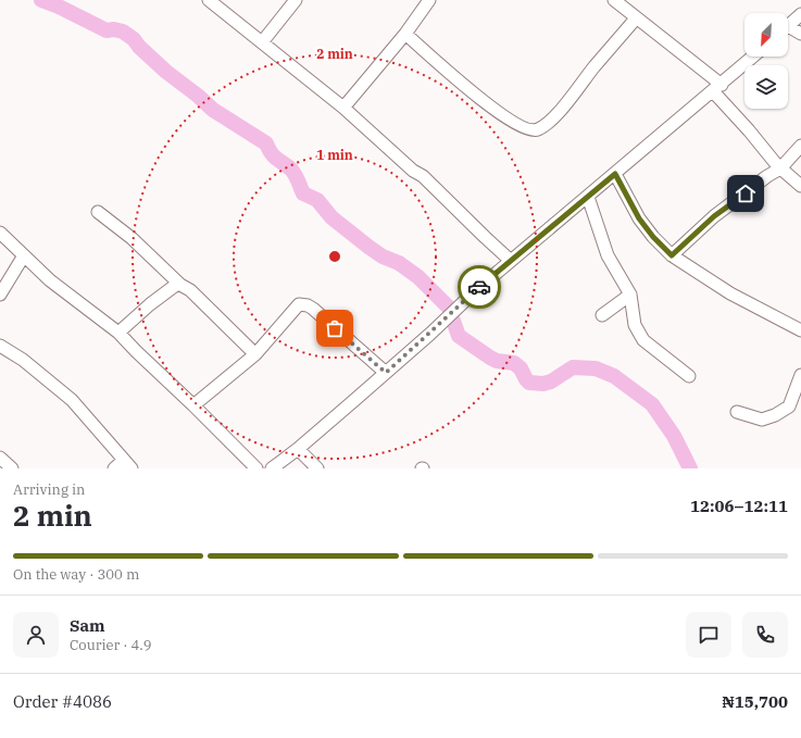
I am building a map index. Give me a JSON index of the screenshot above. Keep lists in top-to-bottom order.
{
  "north": "bottom left",
  "page": {
    "heading": ["2 min", "Arriving in", "12:06–12:11"],
    "panel": [
      "Sam",
      "Courier · 4.9",
      "Order #4086",
      "₦15,700"
    ],
    "bar": "On the way · 300 m"
  },
  "rings": ["2 min", "1 min"]
}
